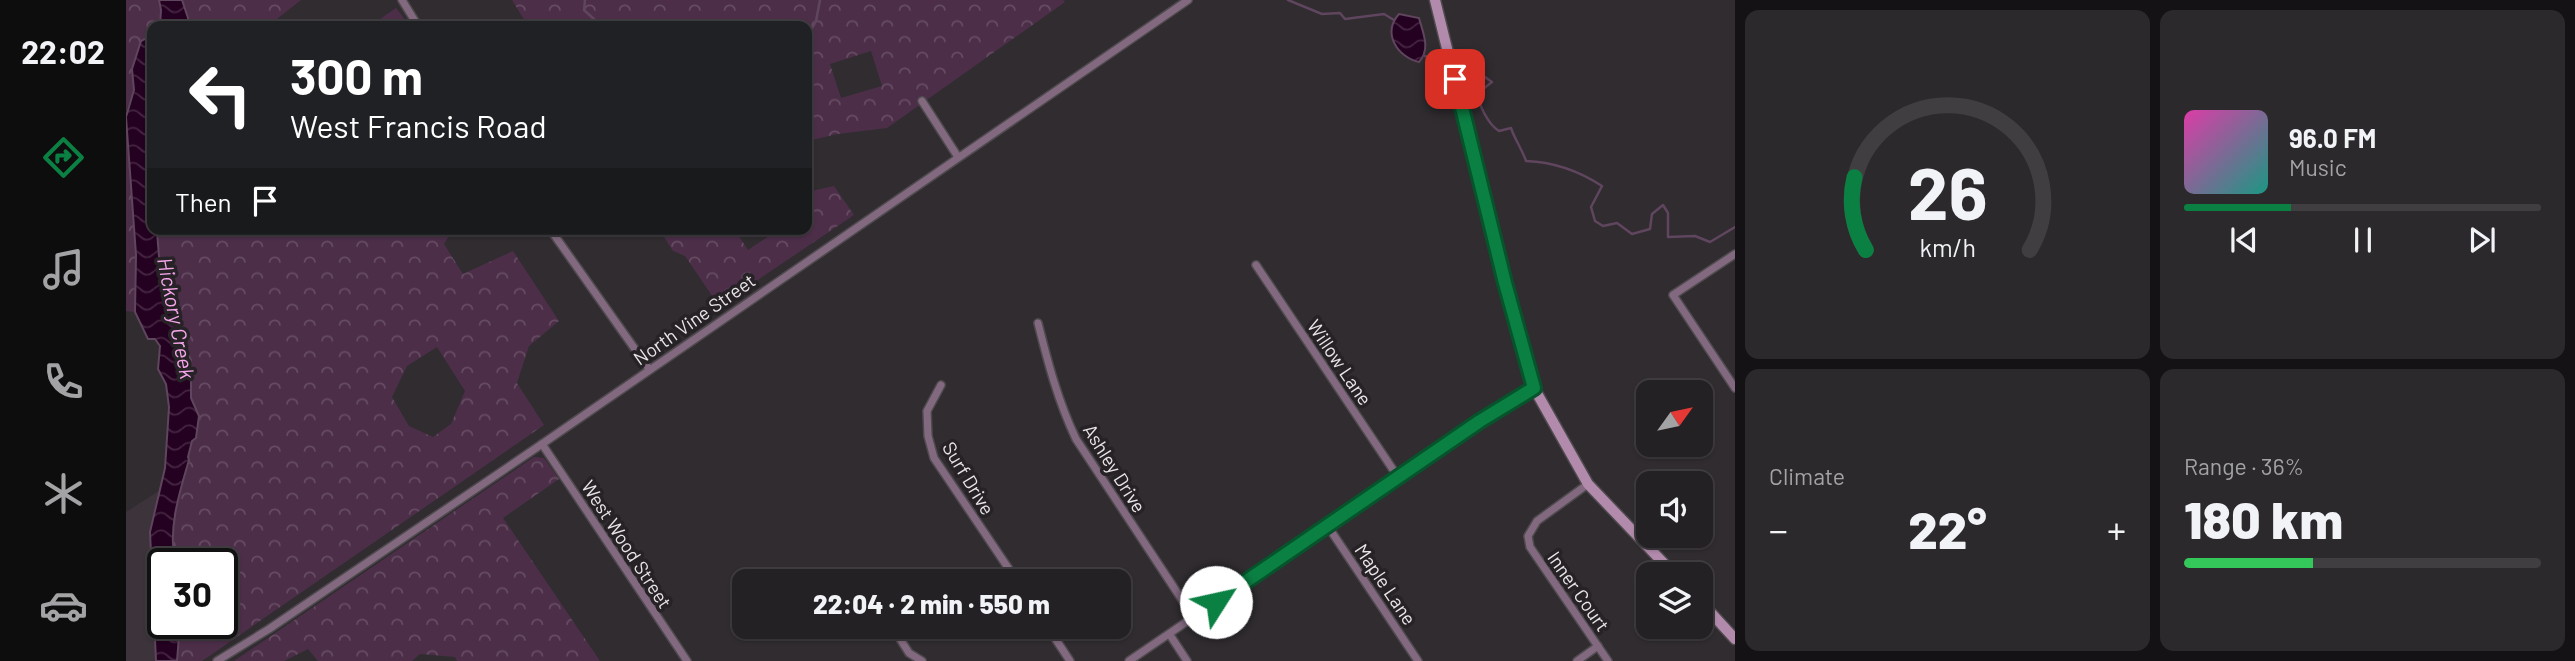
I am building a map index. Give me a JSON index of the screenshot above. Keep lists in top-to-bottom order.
{
  "streets": {
    "street": [
      "North Vine Street",
      "Willow Lane",
      "Ashley Drive",
      "Surf Drive",
      "West Wood Street",
      "Maple Lane",
      "Inner Court"
    ]
  },
  "crossings": [
    ["North Vine Street", "West Wood Street"]
  ],
  "water": ["Hickory Creek"],
  "north": "top right",
  "page": {
    "tabs": "22:02",
    "turn": ["300 m", "West Francis Road"],
    "song": ["96.0 FM", "Music"],
    "then": "Then",
    "tile": [
      "Climate",
      ["Range · 36%", "180 km"]
    ],
    "heat": ["−", "22°", "+"],
    "limit": "30",
    "trip": "22:04 · 2 min · 550 m",
    "gauge": ["26", "km/h"]
  }
}
